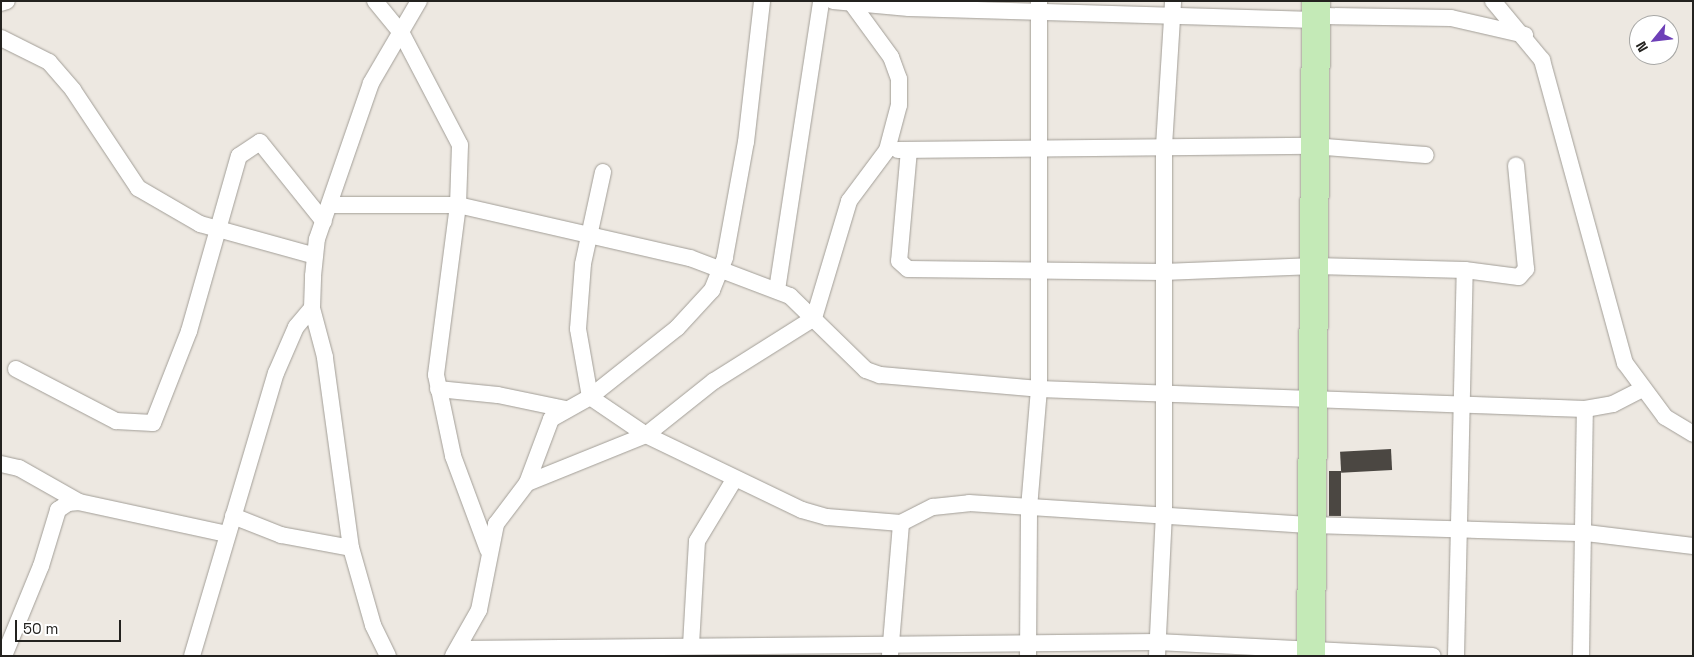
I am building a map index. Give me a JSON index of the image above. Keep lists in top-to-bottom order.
{
  "scale_bar": "50 m",
  "north": "bottom left"
}
